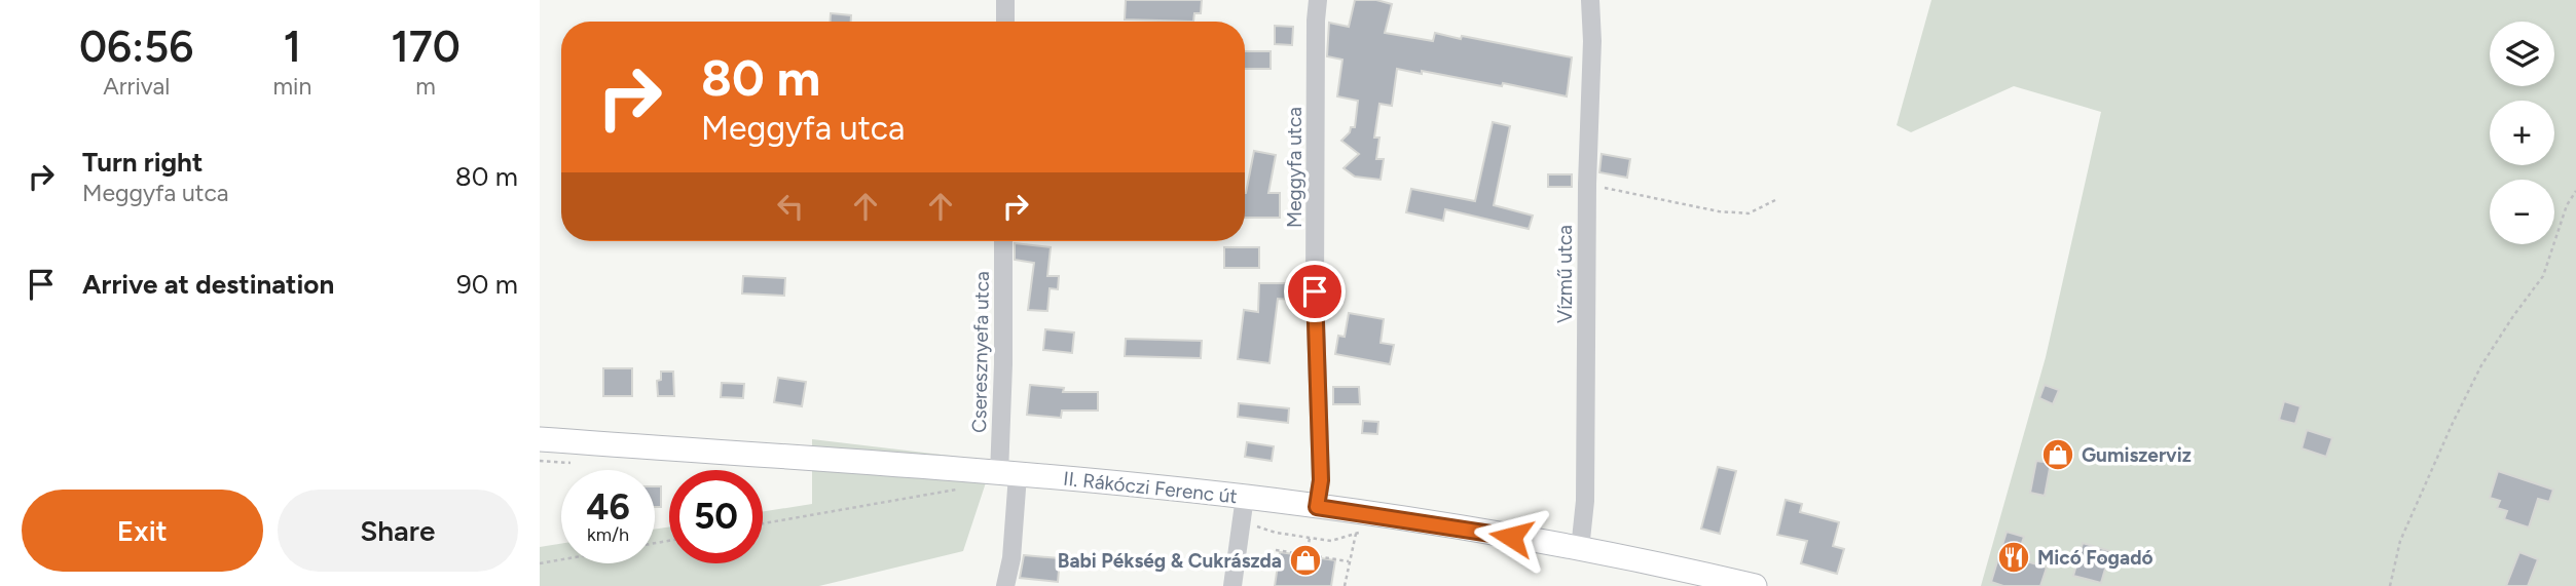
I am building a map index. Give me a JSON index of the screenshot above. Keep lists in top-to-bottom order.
{
  "streets": {
    "main road": ["II. Rákóczi Ferenc út"],
    "street": ["Meggyfa utca", "Vízmű utca", "Cseresznyefa utca"]
  },
  "crossings": [
    ["Meggyfa utca", "II. Rákóczi Ferenc út"],
    ["Vízmű utca", "II. Rákóczi Ferenc út"],
    ["Cseresznyefa utca", "II. Rákóczi Ferenc út"]
  ],
  "places": {
    "shop": ["Gumiszerviz", "Babi Pékség & Cukrászda"],
    "restaurant": ["Micó Fogadó"]
  },
  "page": {
    "eta": [
      "06:56",
      "Arrival",
      "1",
      "min",
      "170",
      "m"
    ],
    "map_buttons": ["+", "−"],
    "turn": ["80 m", "Meggyfa utca"],
    "list": [
      {
        "name": "Turn right",
        "note": "Meggyfa utca",
        "value": "80 m"
      },
      {
        "name": "Arrive at destination",
        "value": "90 m"
      }
    ],
    "speed": "46 km/h",
    "limit": "50",
    "buttons": ["Exit", "Share"]
  }
}
